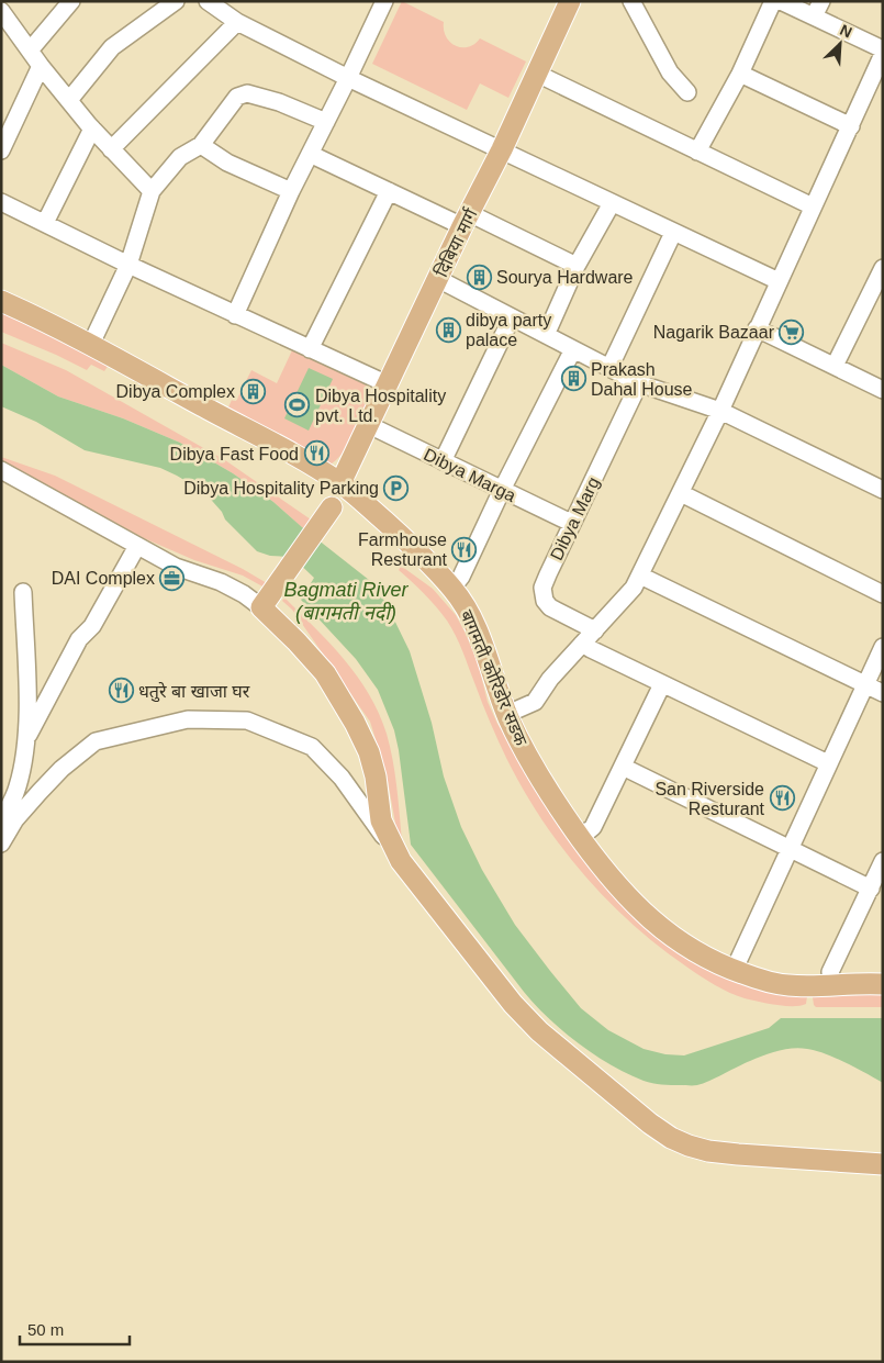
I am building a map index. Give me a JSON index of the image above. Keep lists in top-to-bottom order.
{
  "streets": {
    "main road": ["दिबिया मार्ग", "बागमती कोरिडोर सडक"],
    "street": ["Dibya Marga", "Dibya Marg"]
  },
  "crossings": [
    ["दिबिया मार्ग", "Dibya Marga"],
    ["दिबिया मार्ग", "बागमती कोरिडोर सडक"],
    ["Dibya Marga", "Dibya Marg"]
  ],
  "water": ["Bagmati River (बागमती नदी)"],
  "places": {
    "building": [
      "Sourya Hardware",
      "dibya party palace",
      "Prakash Dahal House",
      "Dibya Complex"
    ],
    "supermarket": ["Nagarik Bazaar"],
    "sports": ["Dibya Hospitality pvt. Ltd."],
    "restaurant": [
      "Dibya Fast Food",
      "Farmhouse Resturant",
      "धतुरे बा खाजा घर",
      "San Riverside Resturant"
    ],
    "parking": ["Dibya Hospitality Parking"],
    "office": ["DAI Complex"]
  },
  "scale_bar": "50 m",
  "north": "top right"
}
